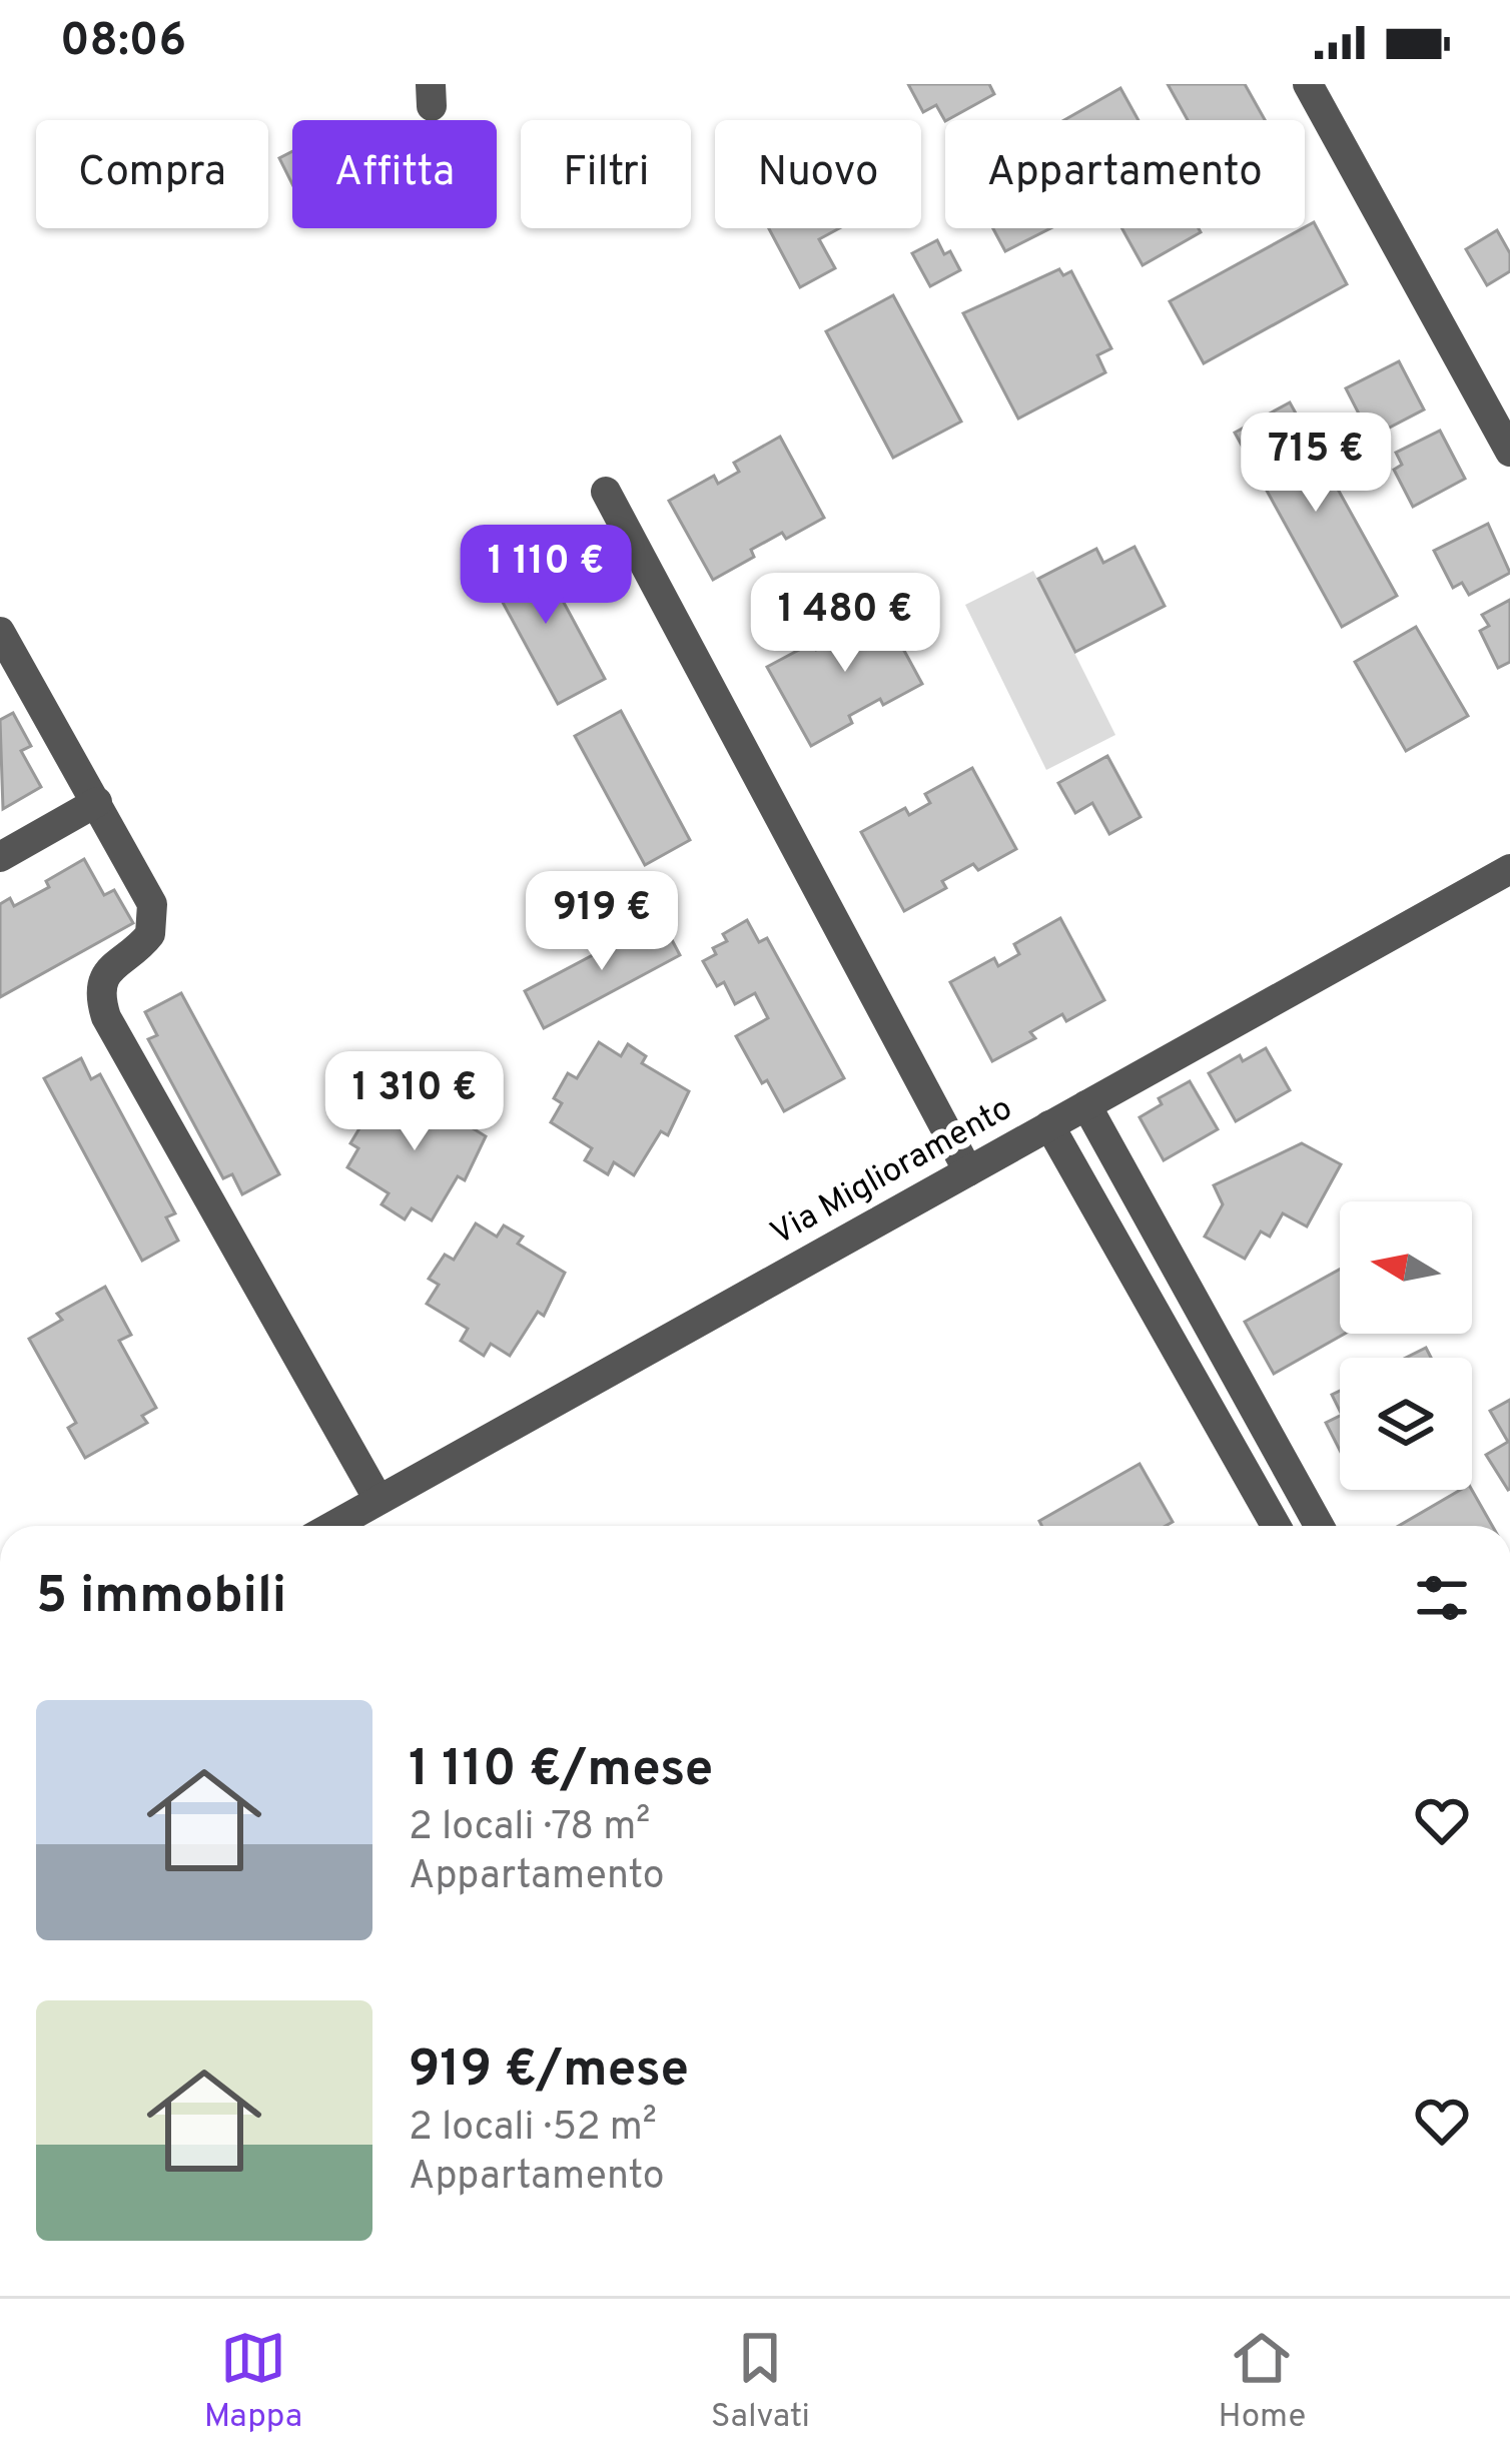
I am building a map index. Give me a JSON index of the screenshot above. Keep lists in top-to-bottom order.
{
  "streets": {
    "street": ["Via Miglioramento"]
  },
  "north": "left",
  "page": {
    "status": "08:06",
    "chip": [
      "Compra",
      "Affitta",
      "Filtri",
      "Nuovo",
      "Appartamento"
    ],
    "price": [
      "715 €",
      "1 110 €",
      "1 480 €",
      "919 €",
      "1 310 €"
    ],
    "heading": "5 immobili",
    "list": [
      {
        "name": "1 110 €/mese",
        "note": "2 locali · 78 m² · Appartamento"
      },
      {
        "name": "919 €/mese",
        "note": "2 locali · 52 m² · Appartamento"
      }
    ],
    "tabs": ["Mappa", "Salvati", "Home"]
  }
}
